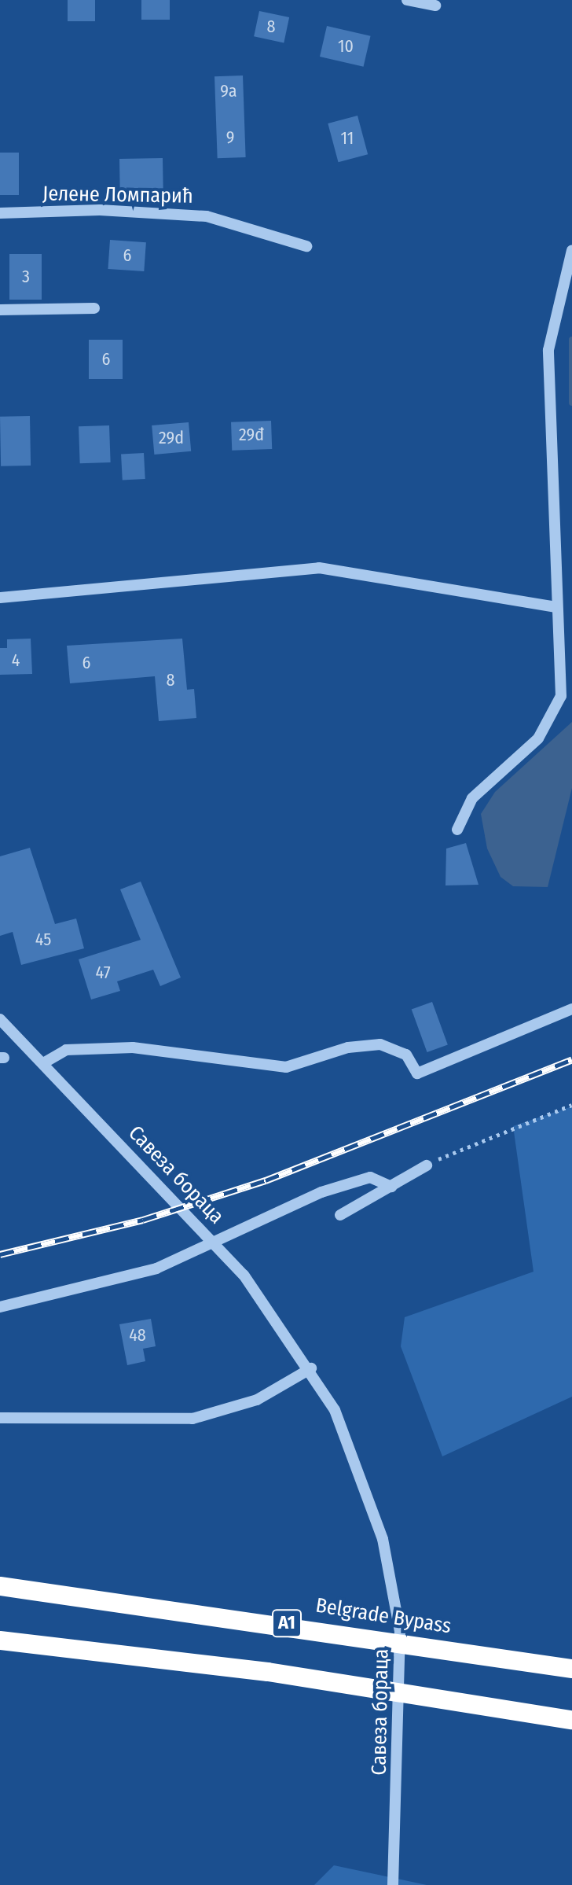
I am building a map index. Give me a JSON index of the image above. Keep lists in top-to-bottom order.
{
  "streets": {
    "highway": ["Belgrade Bypass", "A1"],
    "street": ["Јелене Ломпарић", "Савеза бораца"]
  },
  "house_numbers": [
    "8",
    "10",
    "9a",
    "9",
    "11",
    "6",
    "3",
    "6",
    "29đ",
    "29d",
    "4",
    "6",
    "8",
    "45",
    "47",
    "48"
  ]
}
